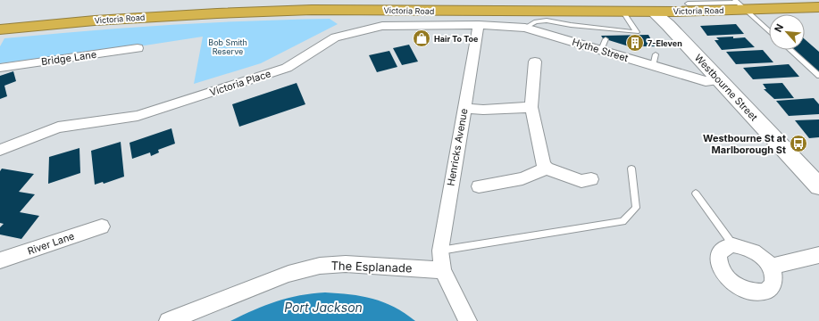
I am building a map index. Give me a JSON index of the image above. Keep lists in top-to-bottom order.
{
  "streets": {
    "highway": ["Victoria Road"],
    "street": [
      "Hythe Street",
      "Bridge Lane",
      "Victoria Place",
      "Westbourne Street",
      "Henricks Avenue",
      "River Lane",
      "The Esplanade"
    ]
  },
  "crossings": [
    ["Victoria Road", "Westbourne Street"],
    ["Hythe Street", "Victoria Place"],
    ["Hythe Street", "Westbourne Street"],
    ["Hythe Street", "Henricks Avenue"],
    ["Victoria Place", "Henricks Avenue"],
    ["Henricks Avenue", "The Esplanade"]
  ],
  "water": ["Port Jackson"],
  "parks": ["Bob Smith Reserve"],
  "places": {
    "shop": ["Hair To Toe"],
    "building": ["7-Eleven"],
    "bus stop": ["Westbourne St at Marlborough St"]
  },
  "north": "top left"
}
